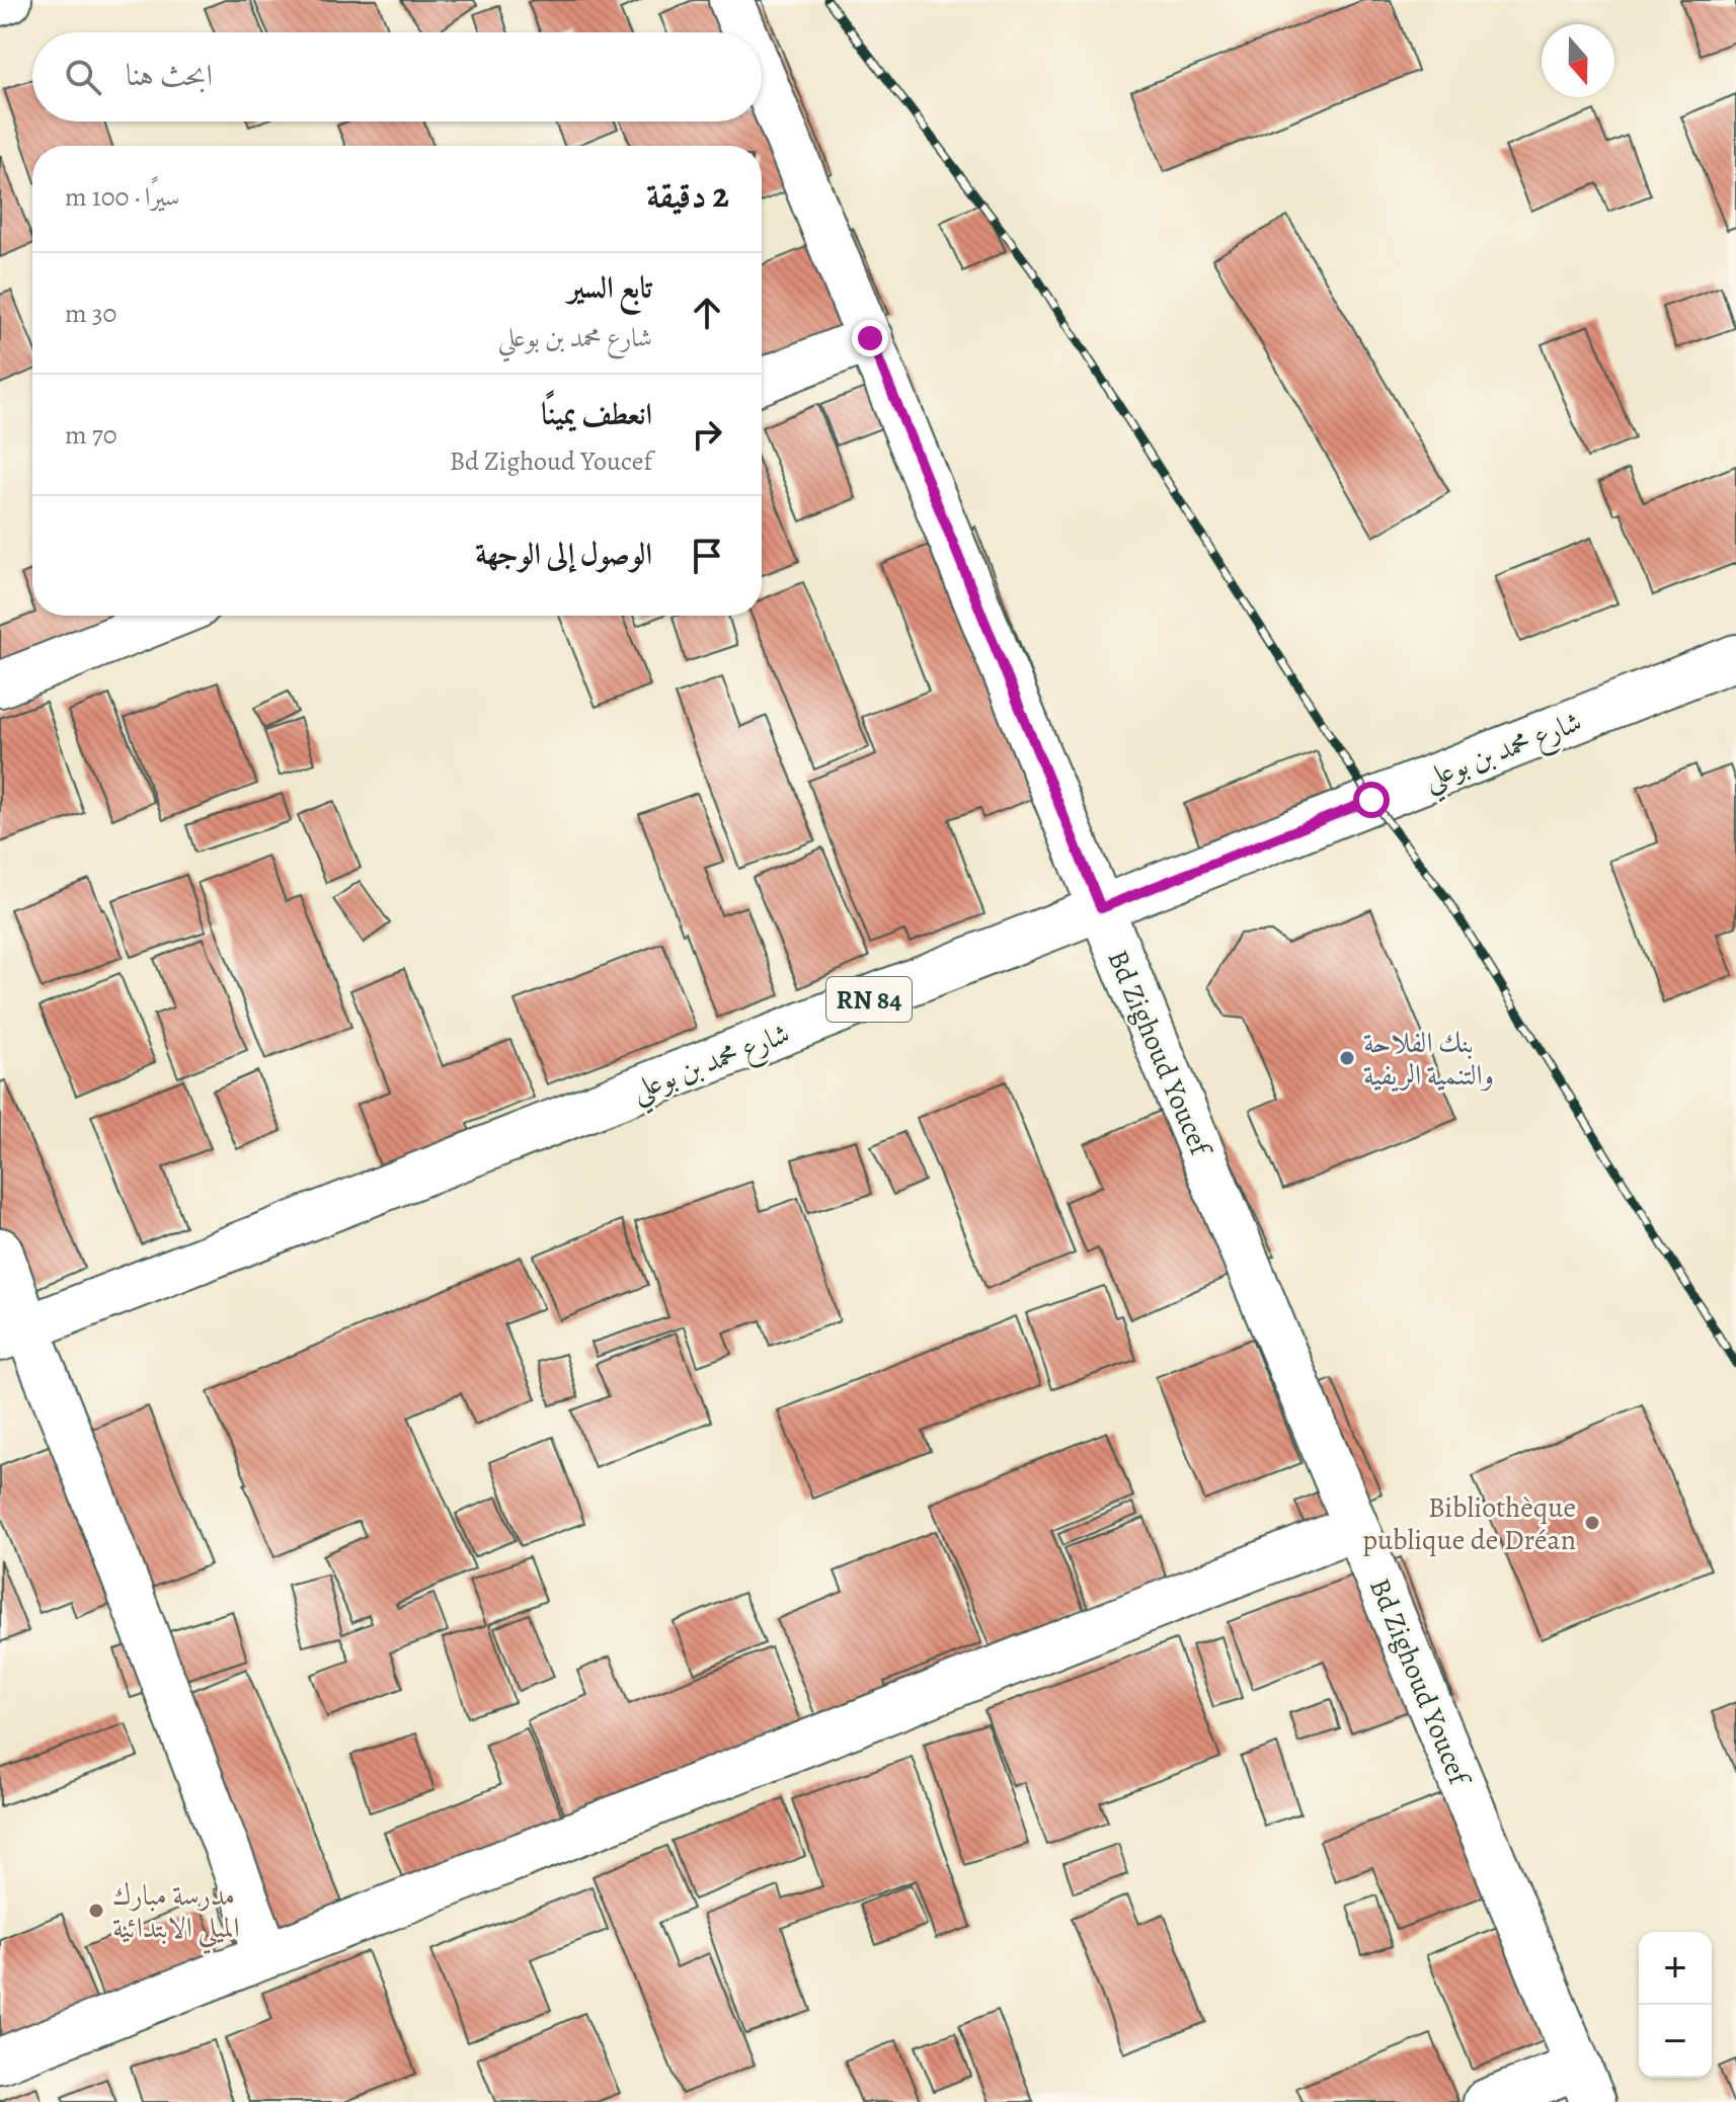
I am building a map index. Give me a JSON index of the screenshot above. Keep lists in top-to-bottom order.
{
  "streets": {
    "street": ["شارع محمد بن بوعلي", "RN 84", "Bd Zighoud Youcef"]
  },
  "crossings": [
    ["شارع محمد بن بوعلي", "Bd Zighoud Youcef"]
  ],
  "places": ["بنك الفلاحة والتنمية الريفية", "Bibliothèque publique de Dréan", "مدرسة مبارك الميلي الابتدائية"],
  "north": "bottom",
  "page": {
    "search": "ابحث هنا",
    "heading": ["2 دقيقة", "سيرًا · 100 m"],
    "list": [
      ["تابع السير", "شارع محمد بن بوعلي", "30 m"],
      ["انعطف يمينًا", "Bd Zighoud Youcef", "70 m"],
      "الوصول إلى الوجهة"
    ],
    "map_buttons": ["+", "−"]
  }
}
